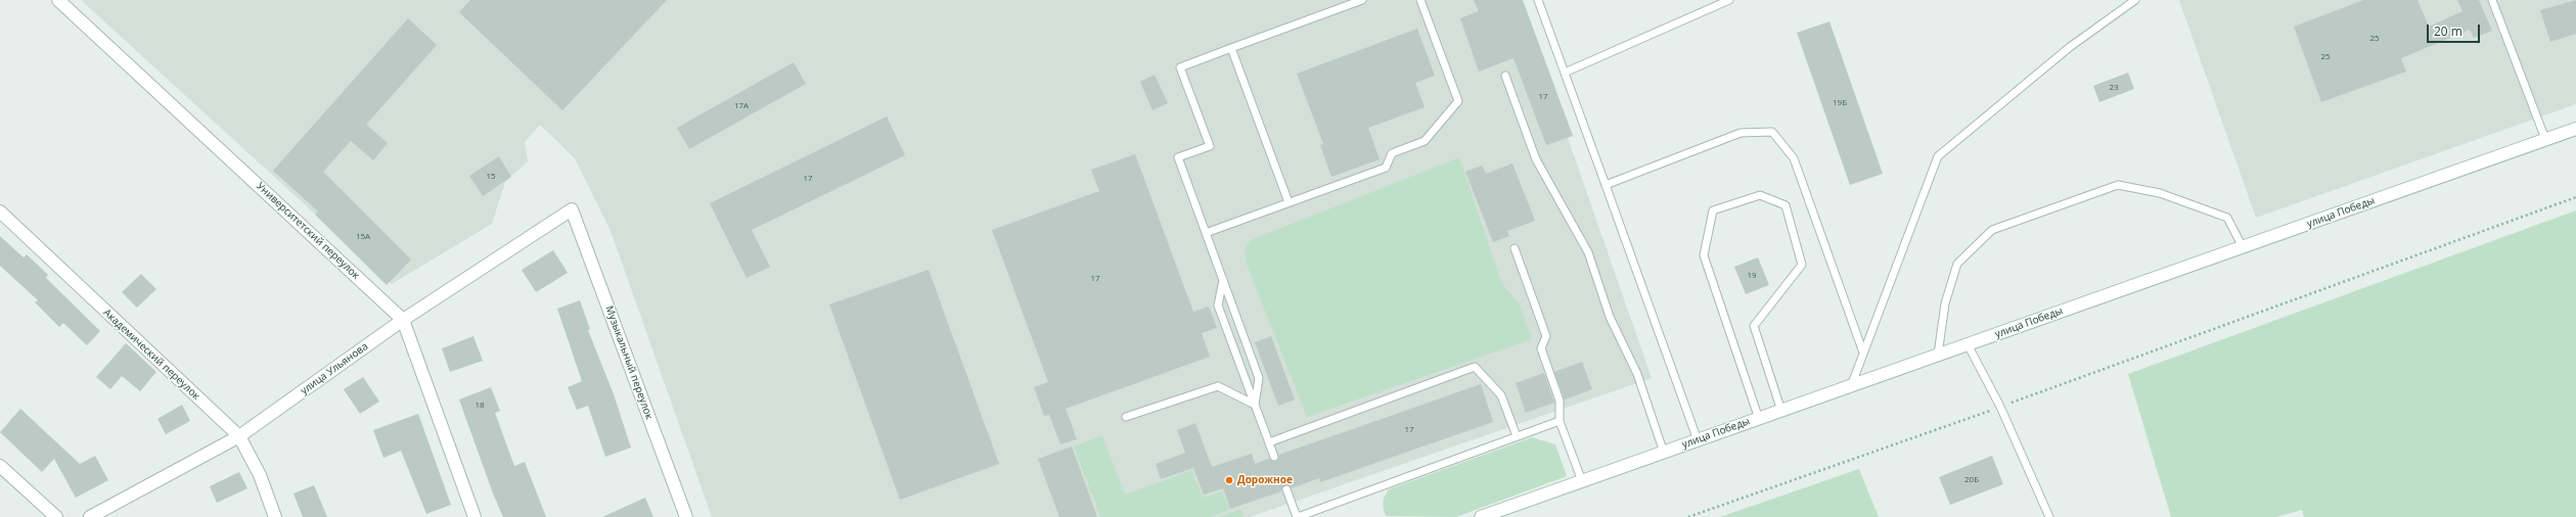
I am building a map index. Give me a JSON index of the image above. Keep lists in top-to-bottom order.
{
  "streets": {
    "street": [
      "улица Победы",
      "Университетский переулок",
      "Академический переулок",
      "Музыкальный переулок",
      "улица Ульянова"
    ]
  },
  "crossings": [
    ["Университетский переулок", "улица Ульянова"],
    ["Академический переулок", "улица Ульянова"],
    ["Музыкальный переулок", "улица Ульянова"]
  ],
  "places": ["Дорожное"],
  "house_numbers": [
    "25",
    "25",
    "23",
    "17",
    "19Б",
    "17А",
    "15",
    "17",
    "15А",
    "19",
    "17",
    "18",
    "17",
    "20Б"
  ],
  "scale_bar": "20 m"
}
